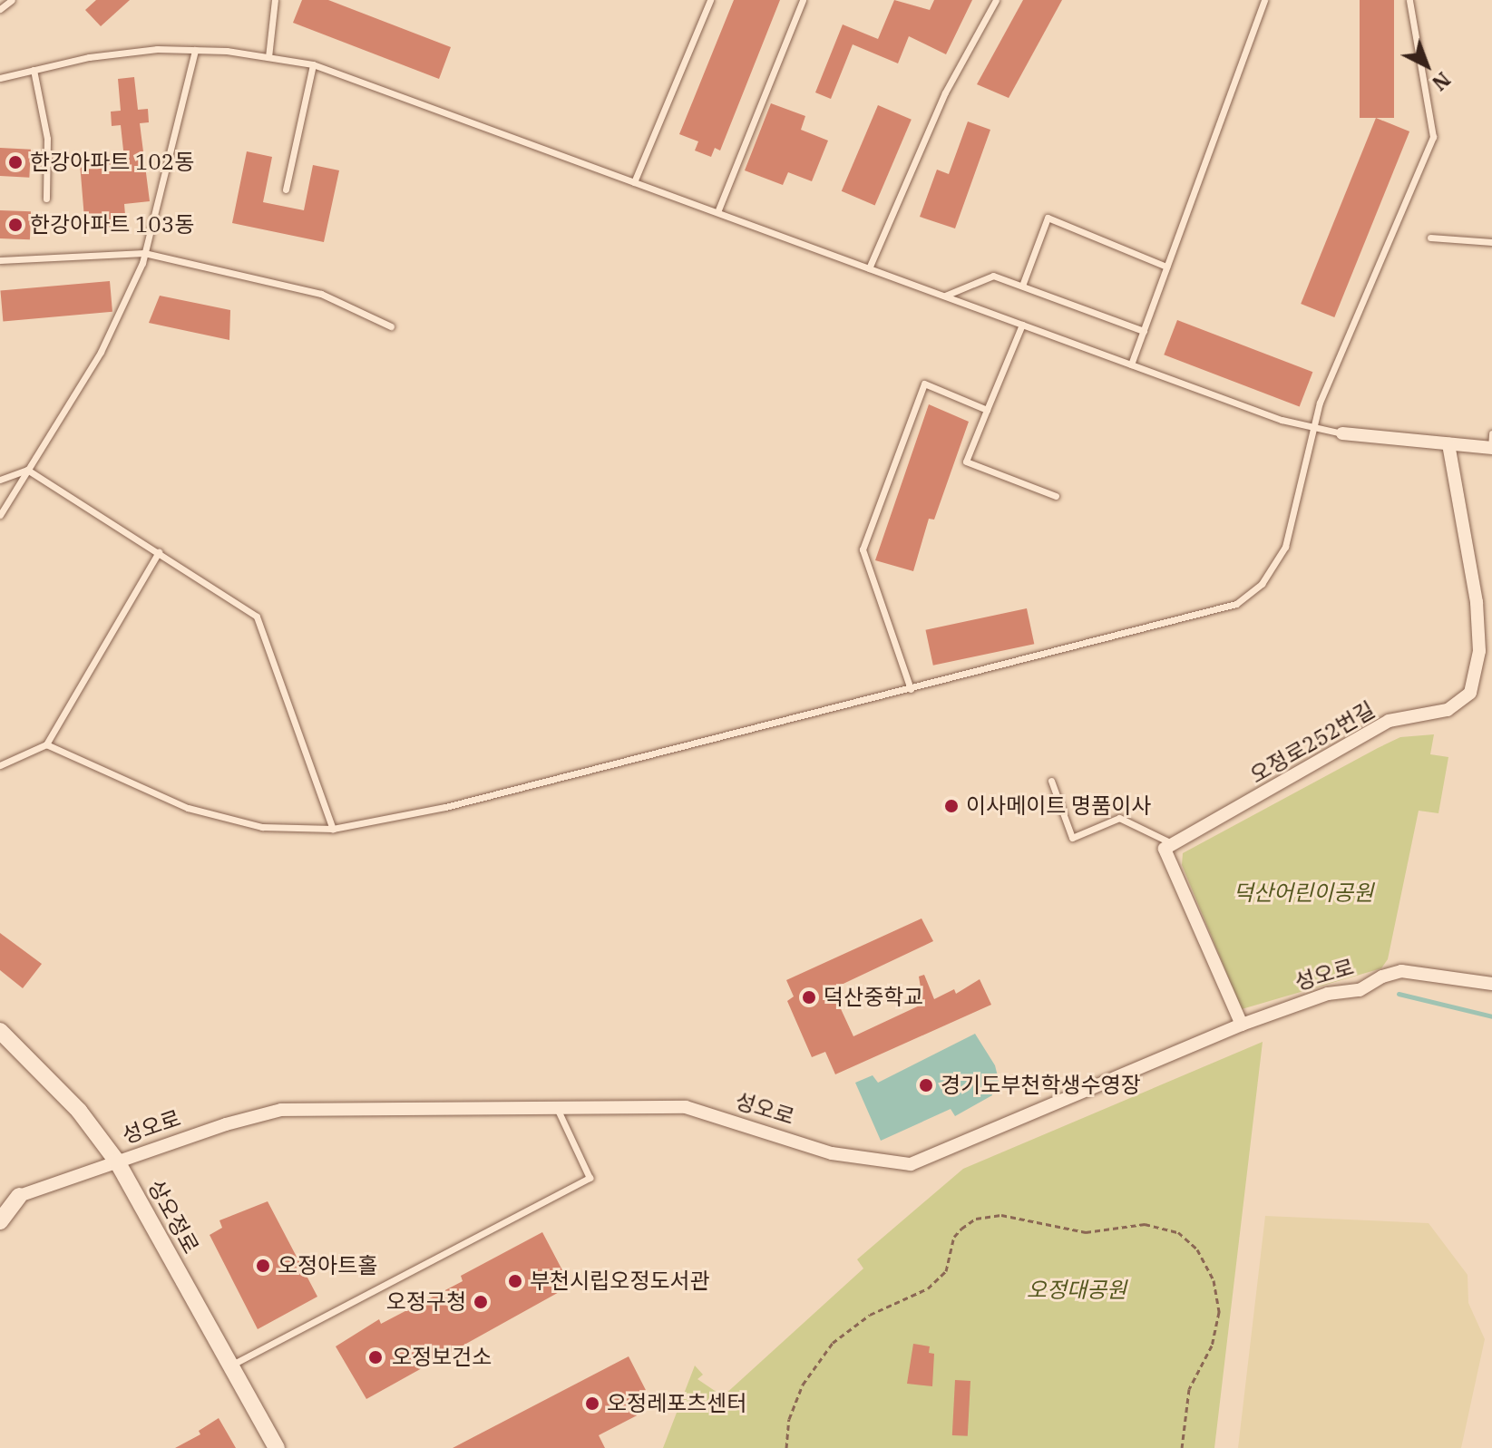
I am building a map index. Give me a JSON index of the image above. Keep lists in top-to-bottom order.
{
  "streets": {
    "street": ["오정로252번길", "성오로", "상오정로"]
  },
  "crossings": [
    ["성오로", "상오정로"]
  ],
  "parks": ["덕산어린이공원", "오정대공원"],
  "places": [
    "한강아파트 102동",
    "한강아파트 103동",
    "이사메이트 명품이사",
    "덕산중학교",
    "경기도부천학생수영장",
    "오정아트홀",
    "부천시립오정도서관",
    "오정구청",
    "오정보건소",
    "오정레포츠센터"
  ],
  "north": "bottom right"
}
